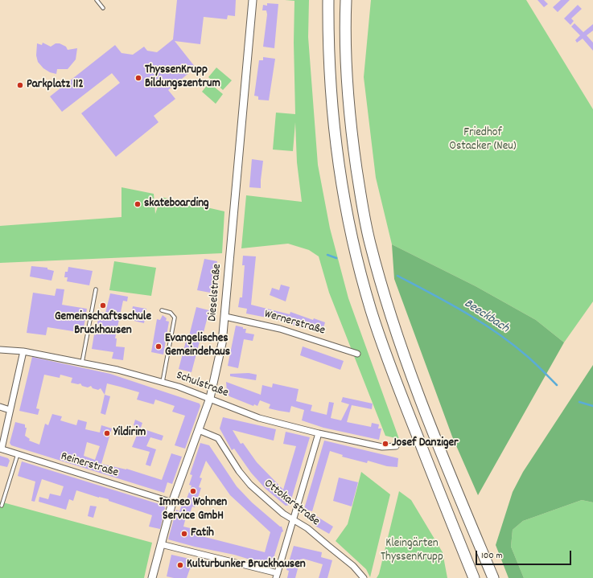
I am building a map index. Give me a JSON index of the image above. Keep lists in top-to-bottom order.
{
  "streets": {
    "street": [
      "Dieselstraße",
      "Wernerstraße",
      "Schulstraße",
      "Reinerstraße",
      "Ottokarstraße"
    ]
  },
  "crossings": [
    ["Dieselstraße", "Wernerstraße"],
    ["Dieselstraße", "Schulstraße"],
    ["Dieselstraße", "Reinerstraße"],
    ["Dieselstraße", "Ottokarstraße"]
  ],
  "water": ["Beeckbach"],
  "parks": ["Friedhof Ostacker (Neu)", "Kleingärten ThyssenKrupp"],
  "places": [
    "ThyssenKrupp Bildungszentrum",
    "Parkplatz 112",
    "skateboarding",
    "Gemeinschaftsschule Bruckhausen",
    "Evangelisches Gemeindehaus",
    "Yildirim",
    "Josef Danziger",
    "Immeo Wohnen Service GmbH",
    "Fatih",
    "Kulturbunker Bruckhausen"
  ],
  "scale_bar": "100 m"
}
